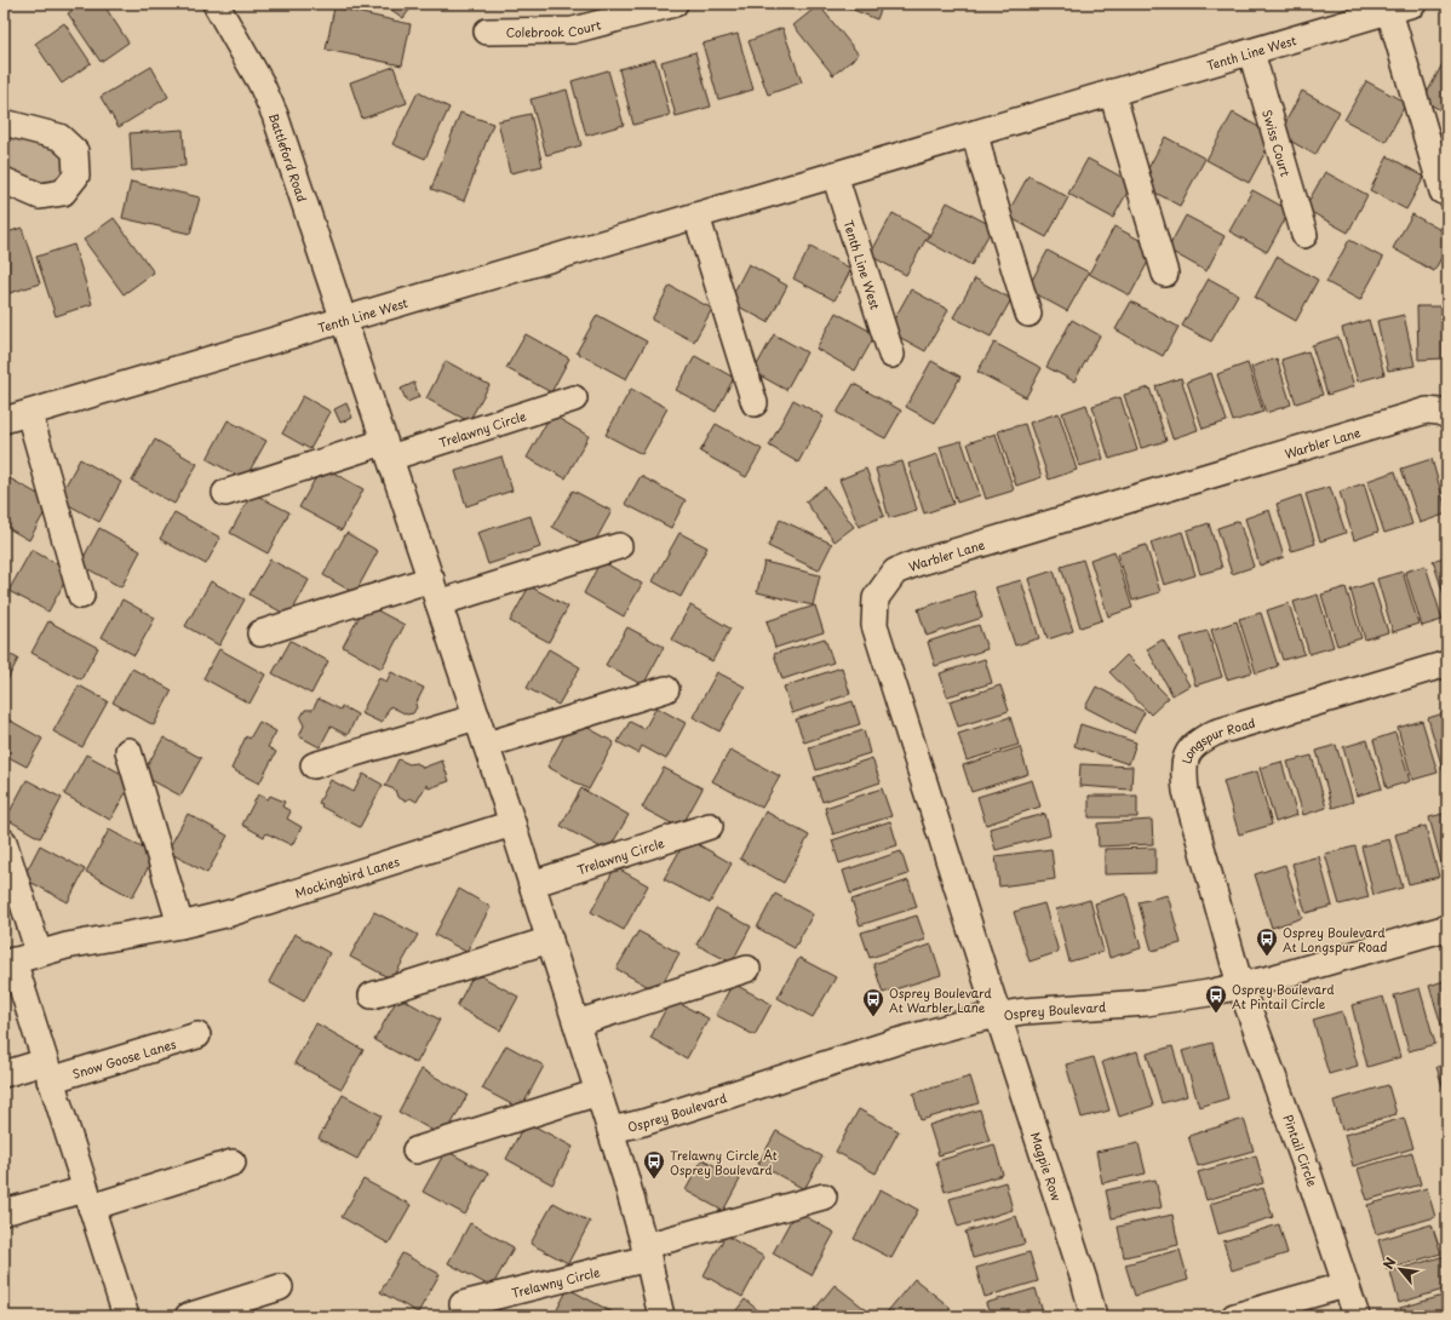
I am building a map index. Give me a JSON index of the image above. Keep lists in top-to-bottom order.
{
  "streets": {
    "street": [
      "Colebrook Court",
      "Tenth Line West",
      "Swiss Court",
      "Battleford Road",
      "Trelawny Circle",
      "Warbler Lane",
      "Longspur Road",
      "Mockingbird Lanes",
      "Osprey Boulevard",
      "Snow Goose Lanes",
      "Pintail Circle",
      "Magpie Row"
    ]
  },
  "crossings": [
    ["Tenth Line West", "Swiss Court"],
    ["Tenth Line West", "Battleford Road"],
    ["Warbler Lane", "Osprey Boulevard"],
    ["Warbler Lane", "Magpie Row"],
    ["Longspur Road", "Osprey Boulevard"],
    ["Longspur Road", "Pintail Circle"],
    ["Osprey Boulevard", "Pintail Circle"],
    ["Osprey Boulevard", "Magpie Row"]
  ],
  "places": {
    "bus stop": [
      "Osprey Boulevard At Longspur Road",
      "Osprey Boulevard At Pintail Circle",
      "Osprey Boulevard At Warbler Lane",
      "Trelawny Circle At Osprey Boulevard"
    ]
  },
  "north": "top left"
}
